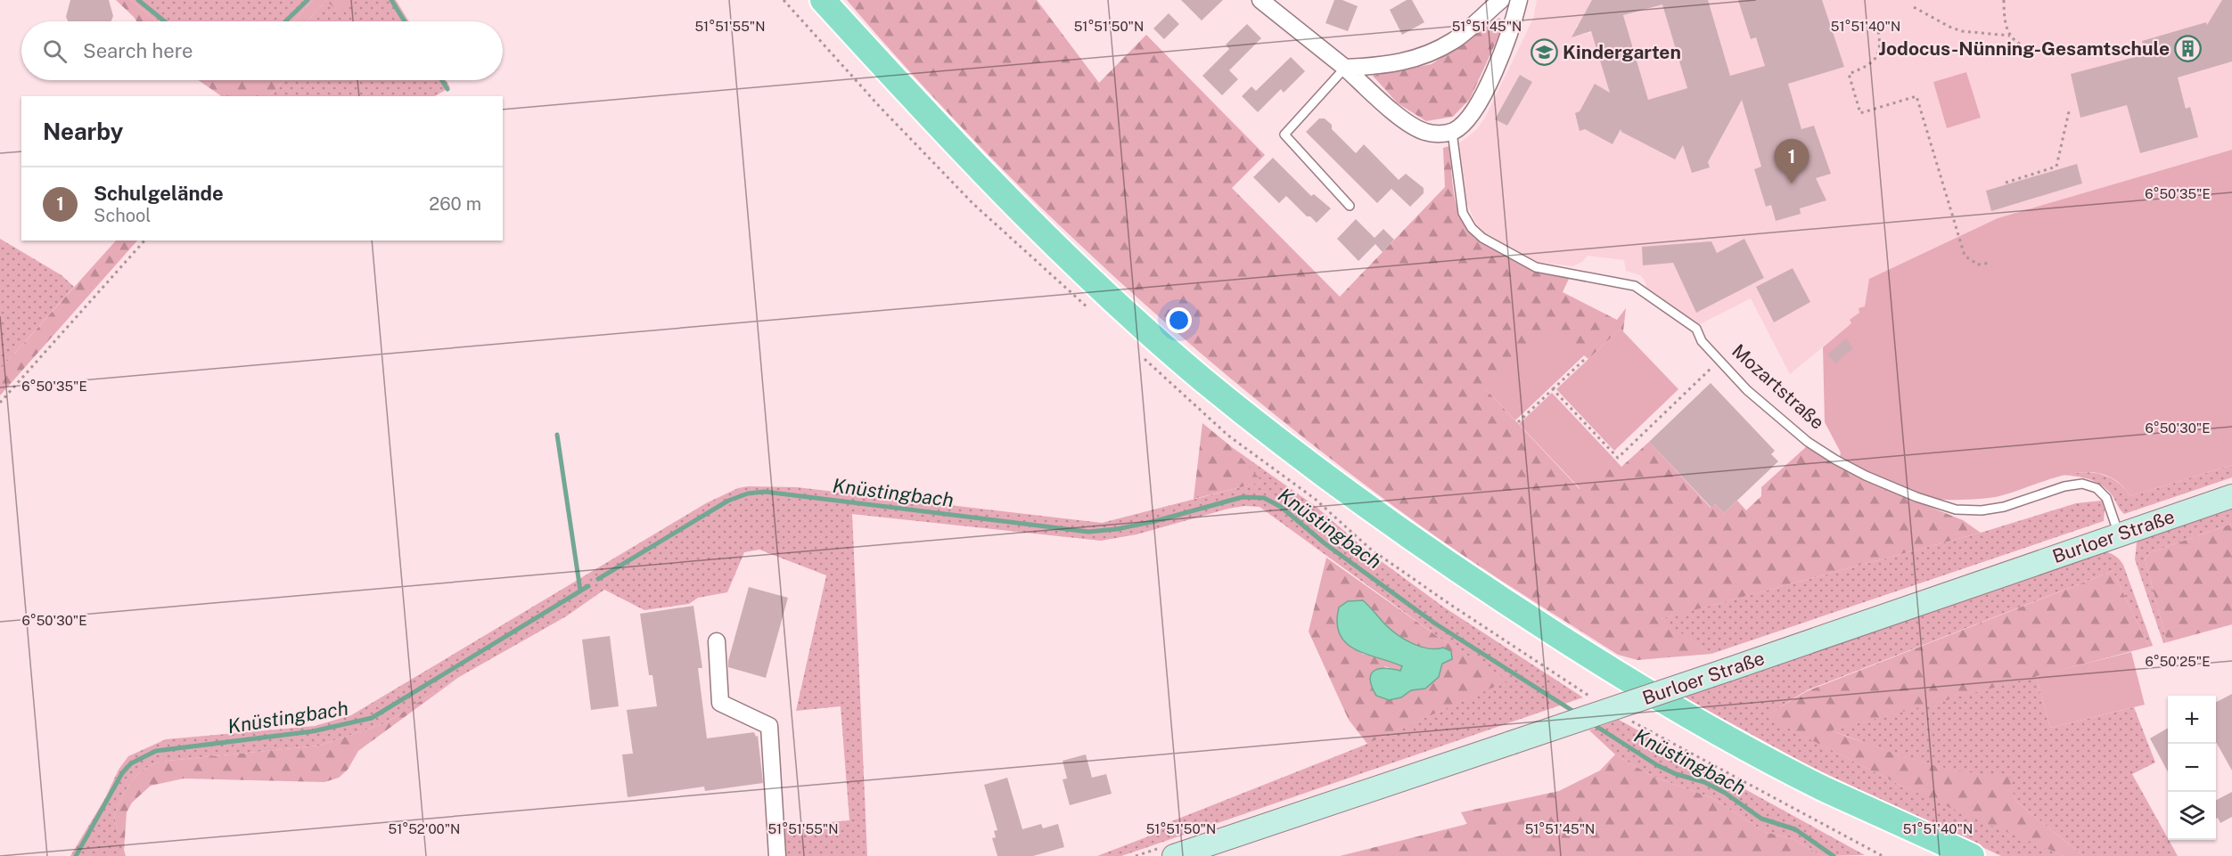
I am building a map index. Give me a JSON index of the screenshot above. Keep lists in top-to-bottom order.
{
  "streets": {
    "main road": ["Burloer Straße"],
    "lane": ["Mozartstraße"]
  },
  "crossings": [
    ["Mozartstraße", "Burloer Straße"]
  ],
  "water": ["Knüstingbach"],
  "places": {
    "building": ["Jodocus-Nünning-Gesamtschule"],
    "school or university": ["Kindergarten"]
  },
  "page": {
    "search": "Search here",
    "heading": "Nearby",
    "pins": "1",
    "list": [
      {
        "mark": "1",
        "name": "Schulgelände",
        "note": "School",
        "value": "260 m"
      }
    ],
    "map_buttons": ["+", "−"]
  },
  "coordinates": [
    "51°51'55\"N",
    "51°51'50\"N",
    "51°51'45\"N",
    "51°51'40\"N",
    "6°50'35\"E",
    "6°50'30\"E",
    "6°50'25\"E",
    "51°52'00\"N"
  ]
}
